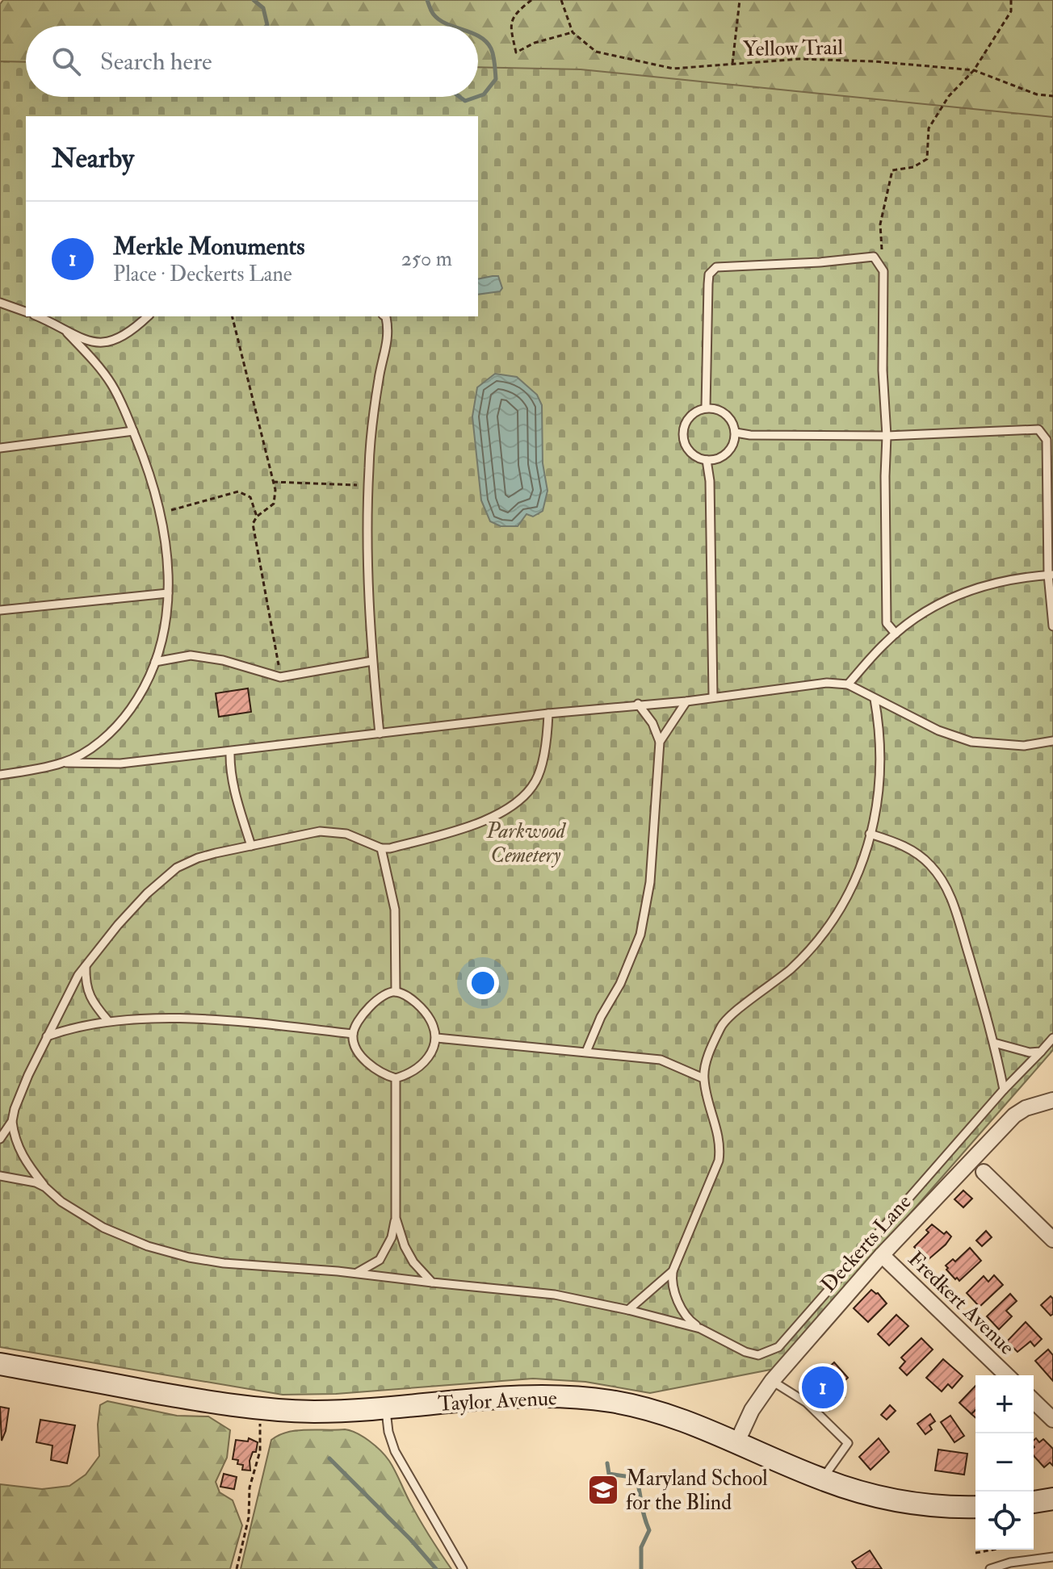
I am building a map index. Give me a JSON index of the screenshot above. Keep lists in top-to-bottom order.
{
  "streets": {
    "main road": ["Taylor Avenue"],
    "street": ["Deckerts Lane", "Fredkert Avenue"],
    "path": ["Yellow Trail"]
  },
  "crossings": [
    ["Deckerts Lane", "Fredkert Avenue"],
    ["Deckerts Lane", "Taylor Avenue"]
  ],
  "parks": ["Parkwood Cemetery"],
  "places": {
    "school or university": ["Maryland School for the Blind"]
  },
  "page": {
    "search": "Search here",
    "heading": "Nearby",
    "list": [
      {
        "mark": "1",
        "name": "Merkle Monuments",
        "note": "Place · Deckerts Lane",
        "value": "250 m"
      }
    ],
    "pins": "1",
    "map_buttons": ["+", "−"]
  }
}
